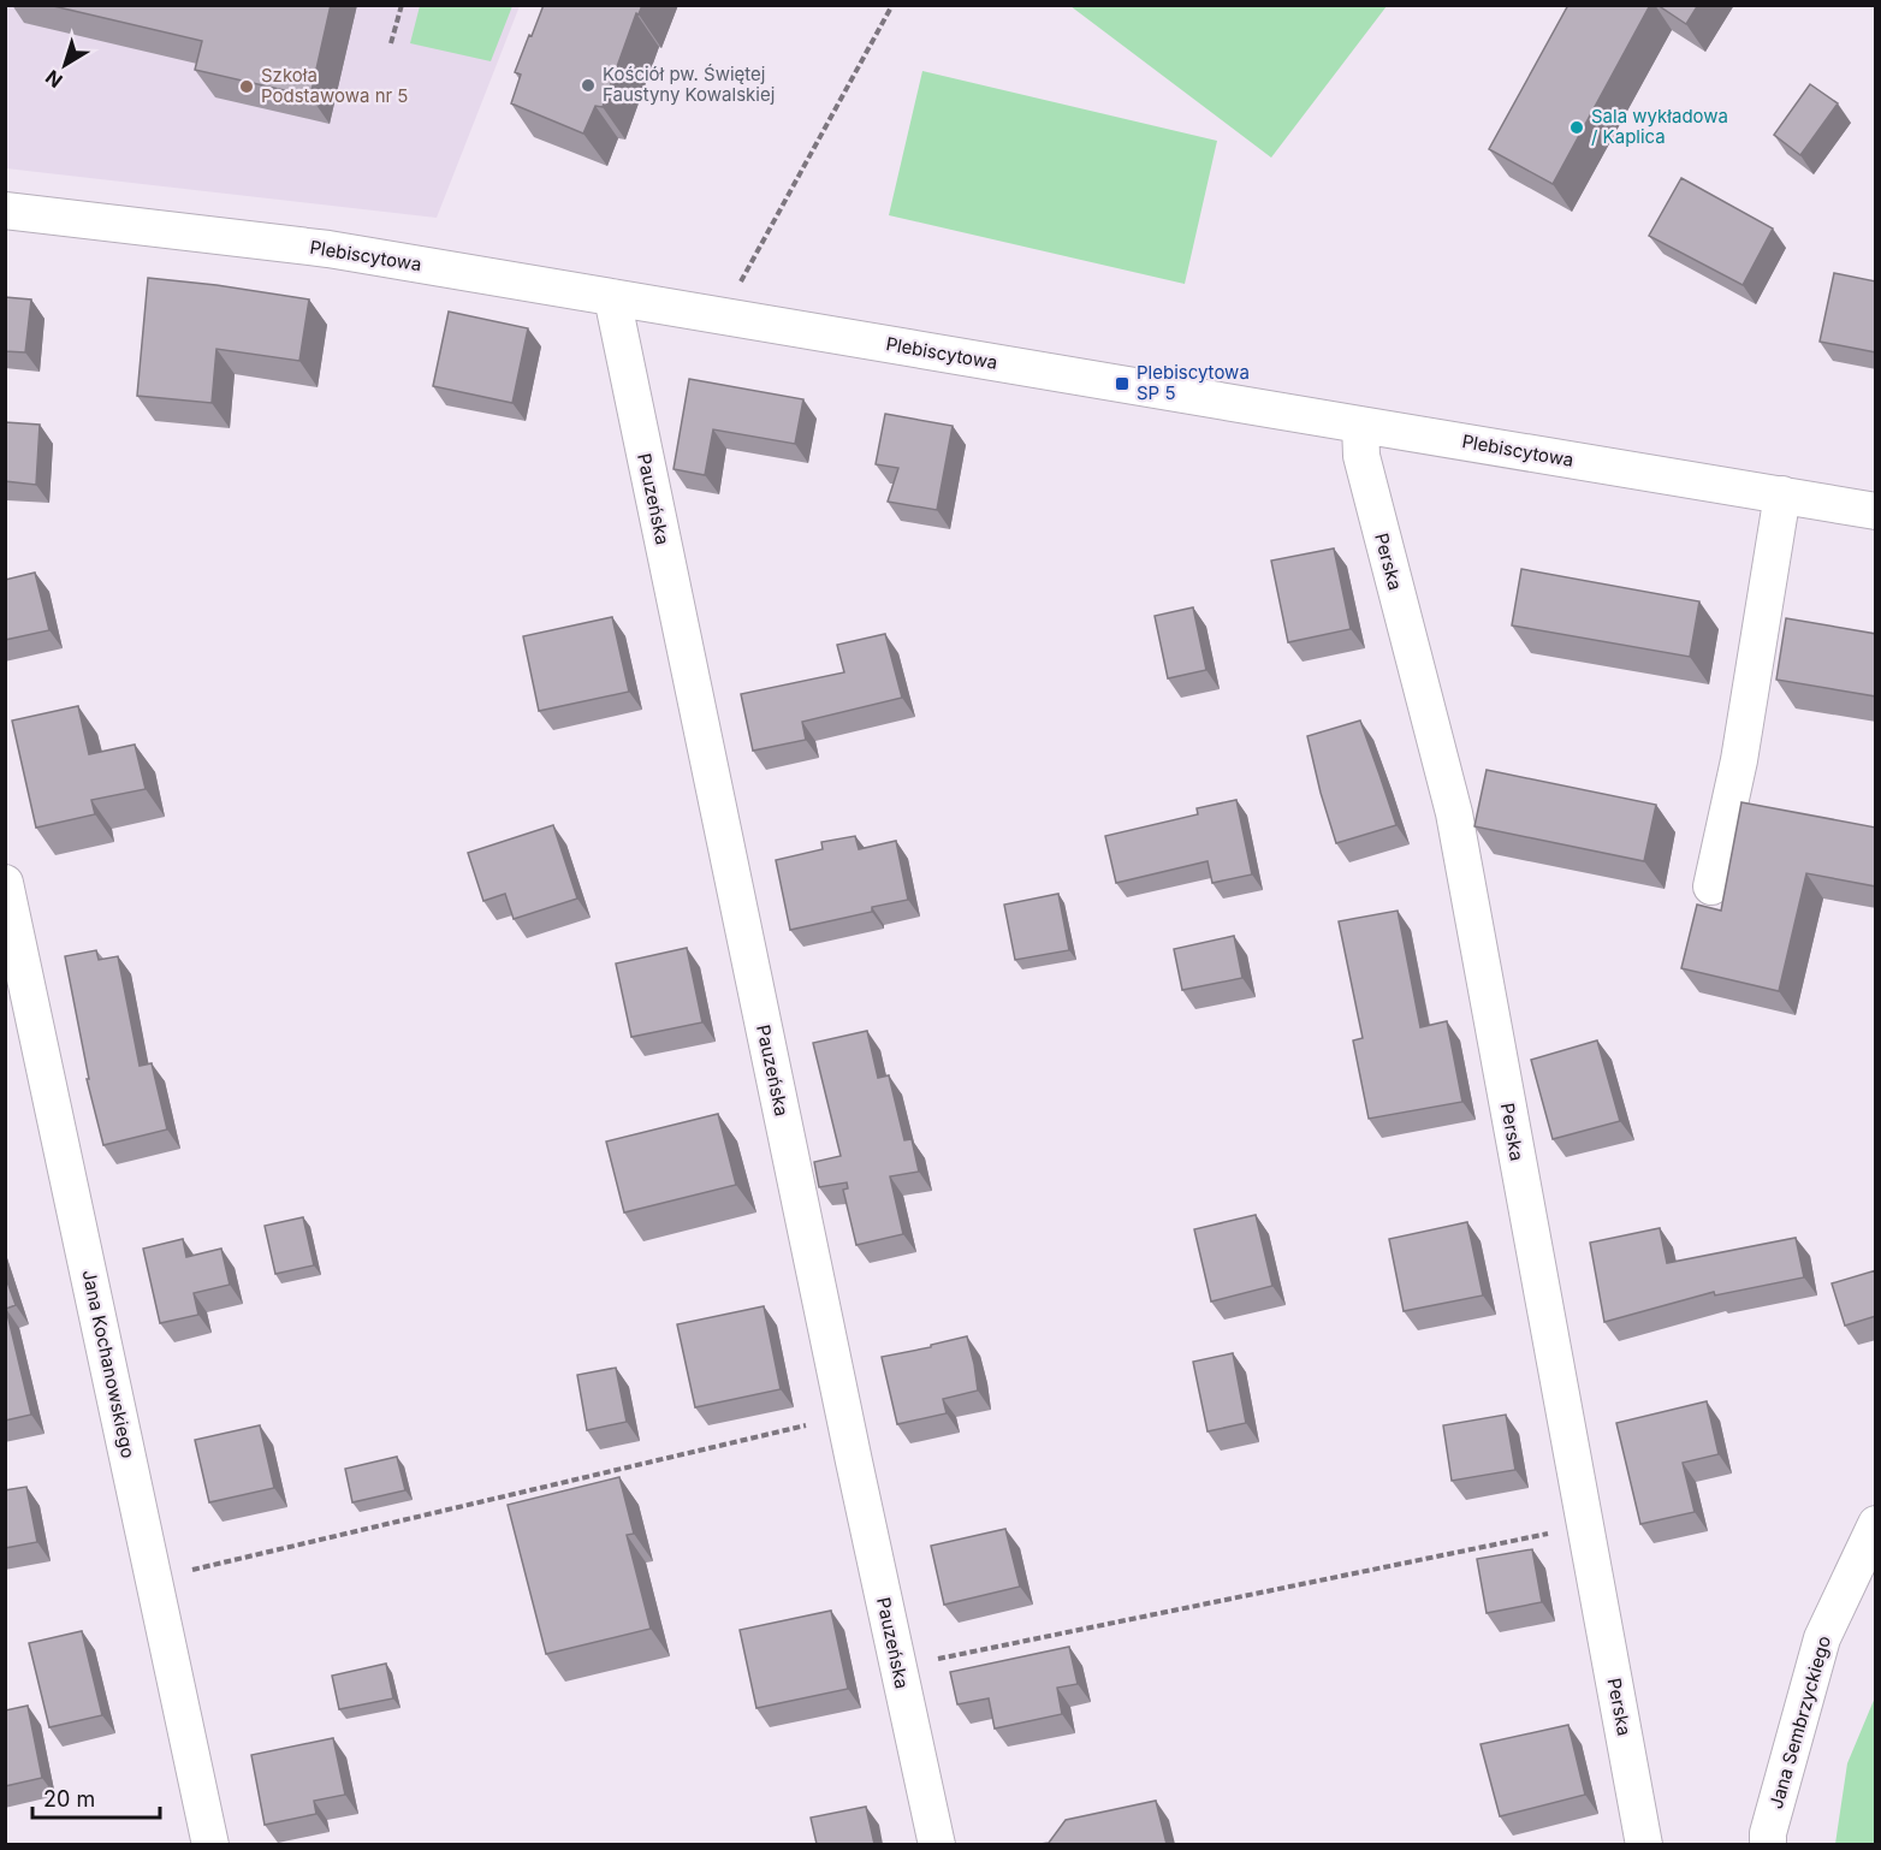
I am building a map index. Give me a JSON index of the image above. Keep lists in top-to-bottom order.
{
  "streets": {
    "street": [
      "Plebiscytowa",
      "Pauzeńska",
      "Perska",
      "Jana Kochanowskiego",
      "Jana Sembrzyckiego"
    ]
  },
  "crossings": [
    ["Plebiscytowa", "Pauzeńska"],
    ["Plebiscytowa", "Perska"]
  ],
  "places": {
    "other": ["Kościół pw. Świętej Faustyny Kowalskiej", "Szkoła Podstawowa nr 5", "Sala wykładowa / Kaplica"],
    "transit": ["Plebiscytowa SP 5"]
  },
  "scale_bar": "20 m",
  "north": "bottom left"
}
